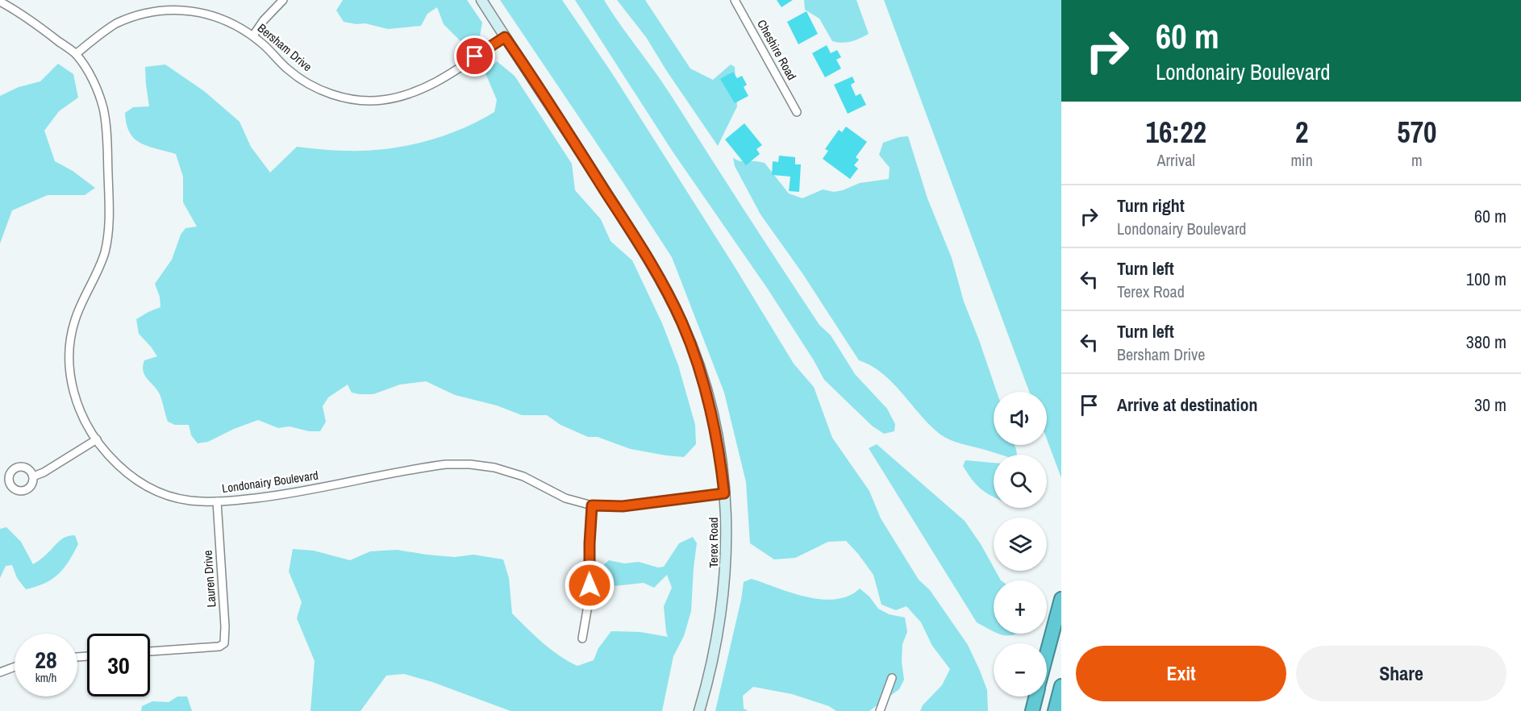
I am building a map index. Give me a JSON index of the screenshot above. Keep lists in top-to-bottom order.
{
  "streets": {
    "main road": ["Terex Road"],
    "street": [
      "Bersham Drive",
      "Cheshire Road",
      "Londonairy Boulevard",
      "Lauren Drive"
    ]
  },
  "crossings": [
    ["Bersham Drive", "Londonairy Boulevard"],
    ["Bersham Drive", "Terex Road"],
    ["Londonairy Boulevard", "Terex Road"],
    ["Londonairy Boulevard", "Lauren Drive"]
  ],
  "page": {
    "turn": ["60 m", "Londonairy Boulevard"],
    "eta": [
      "16:22",
      "Arrival",
      "2",
      "min",
      "570",
      "m"
    ],
    "list": [
      {
        "name": "Turn right",
        "note": "Londonairy Boulevard",
        "value": "60 m"
      },
      {
        "name": "Turn left",
        "note": "Terex Road",
        "value": "100 m"
      },
      {
        "name": "Turn left",
        "note": "Bersham Drive",
        "value": "380 m"
      },
      {
        "name": "Arrive at destination",
        "value": "30 m"
      }
    ],
    "map_buttons": ["+", "−"],
    "speed": "28 km/h",
    "limit": "30",
    "buttons": ["Exit", "Share"]
  }
}
